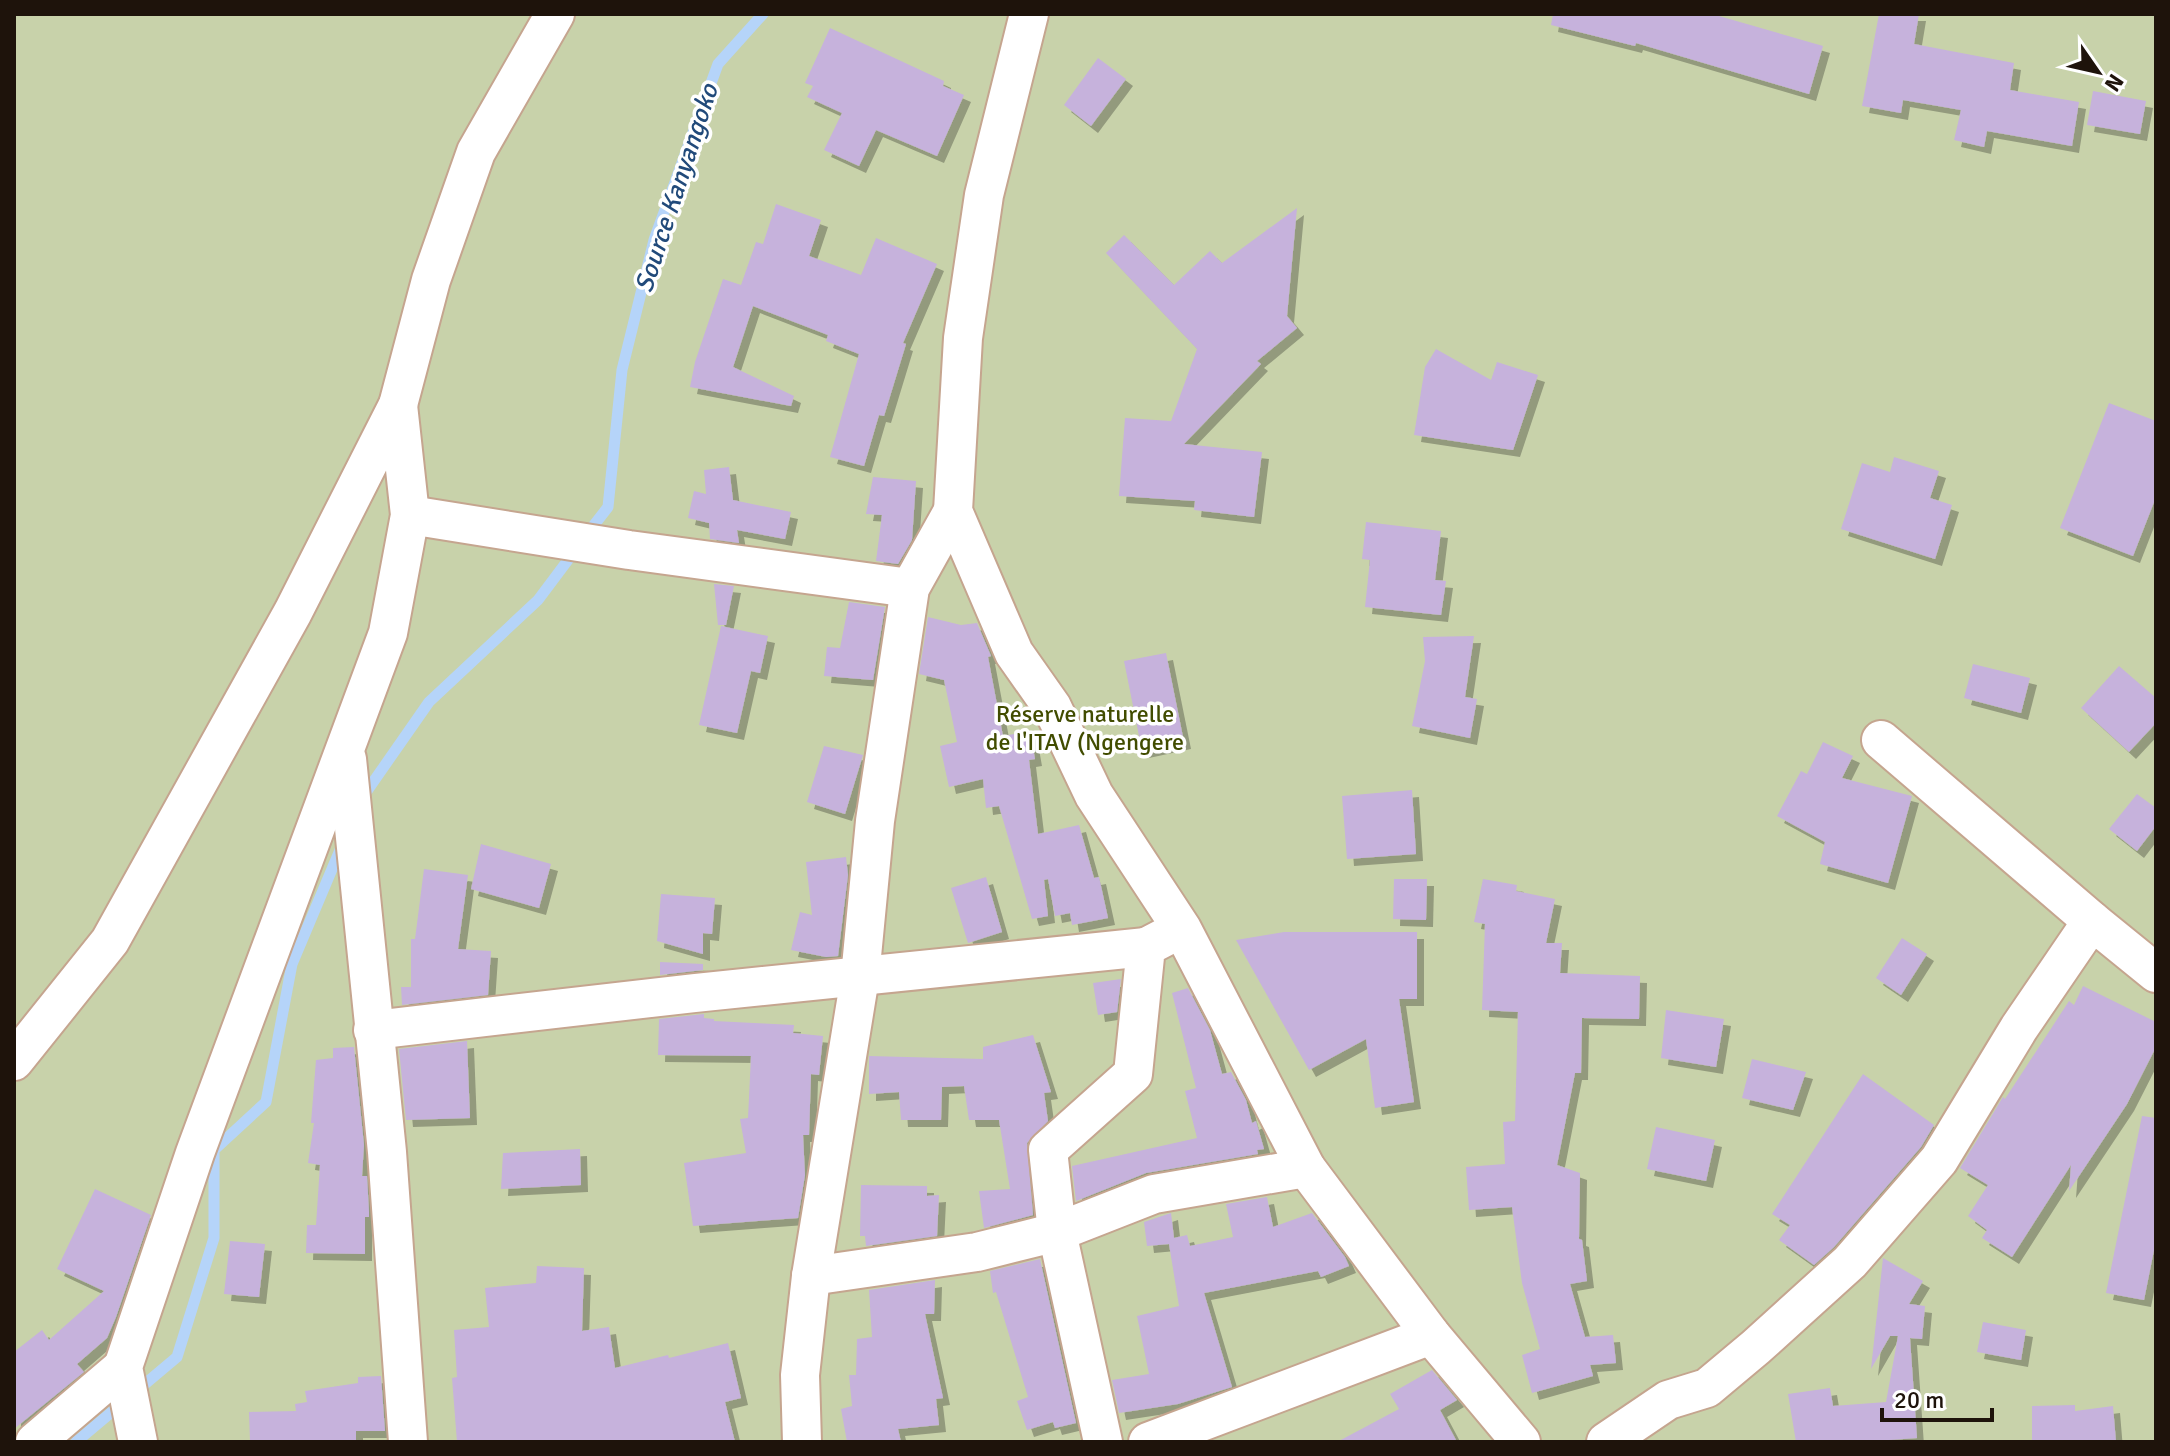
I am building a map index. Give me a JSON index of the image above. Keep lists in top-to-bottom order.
{
  "water": ["Source Kanyangoko"],
  "parks": ["Réserve naturelle de l'ITAV (Ngengere"],
  "scale_bar": "20 m",
  "north": "bottom right"
}
